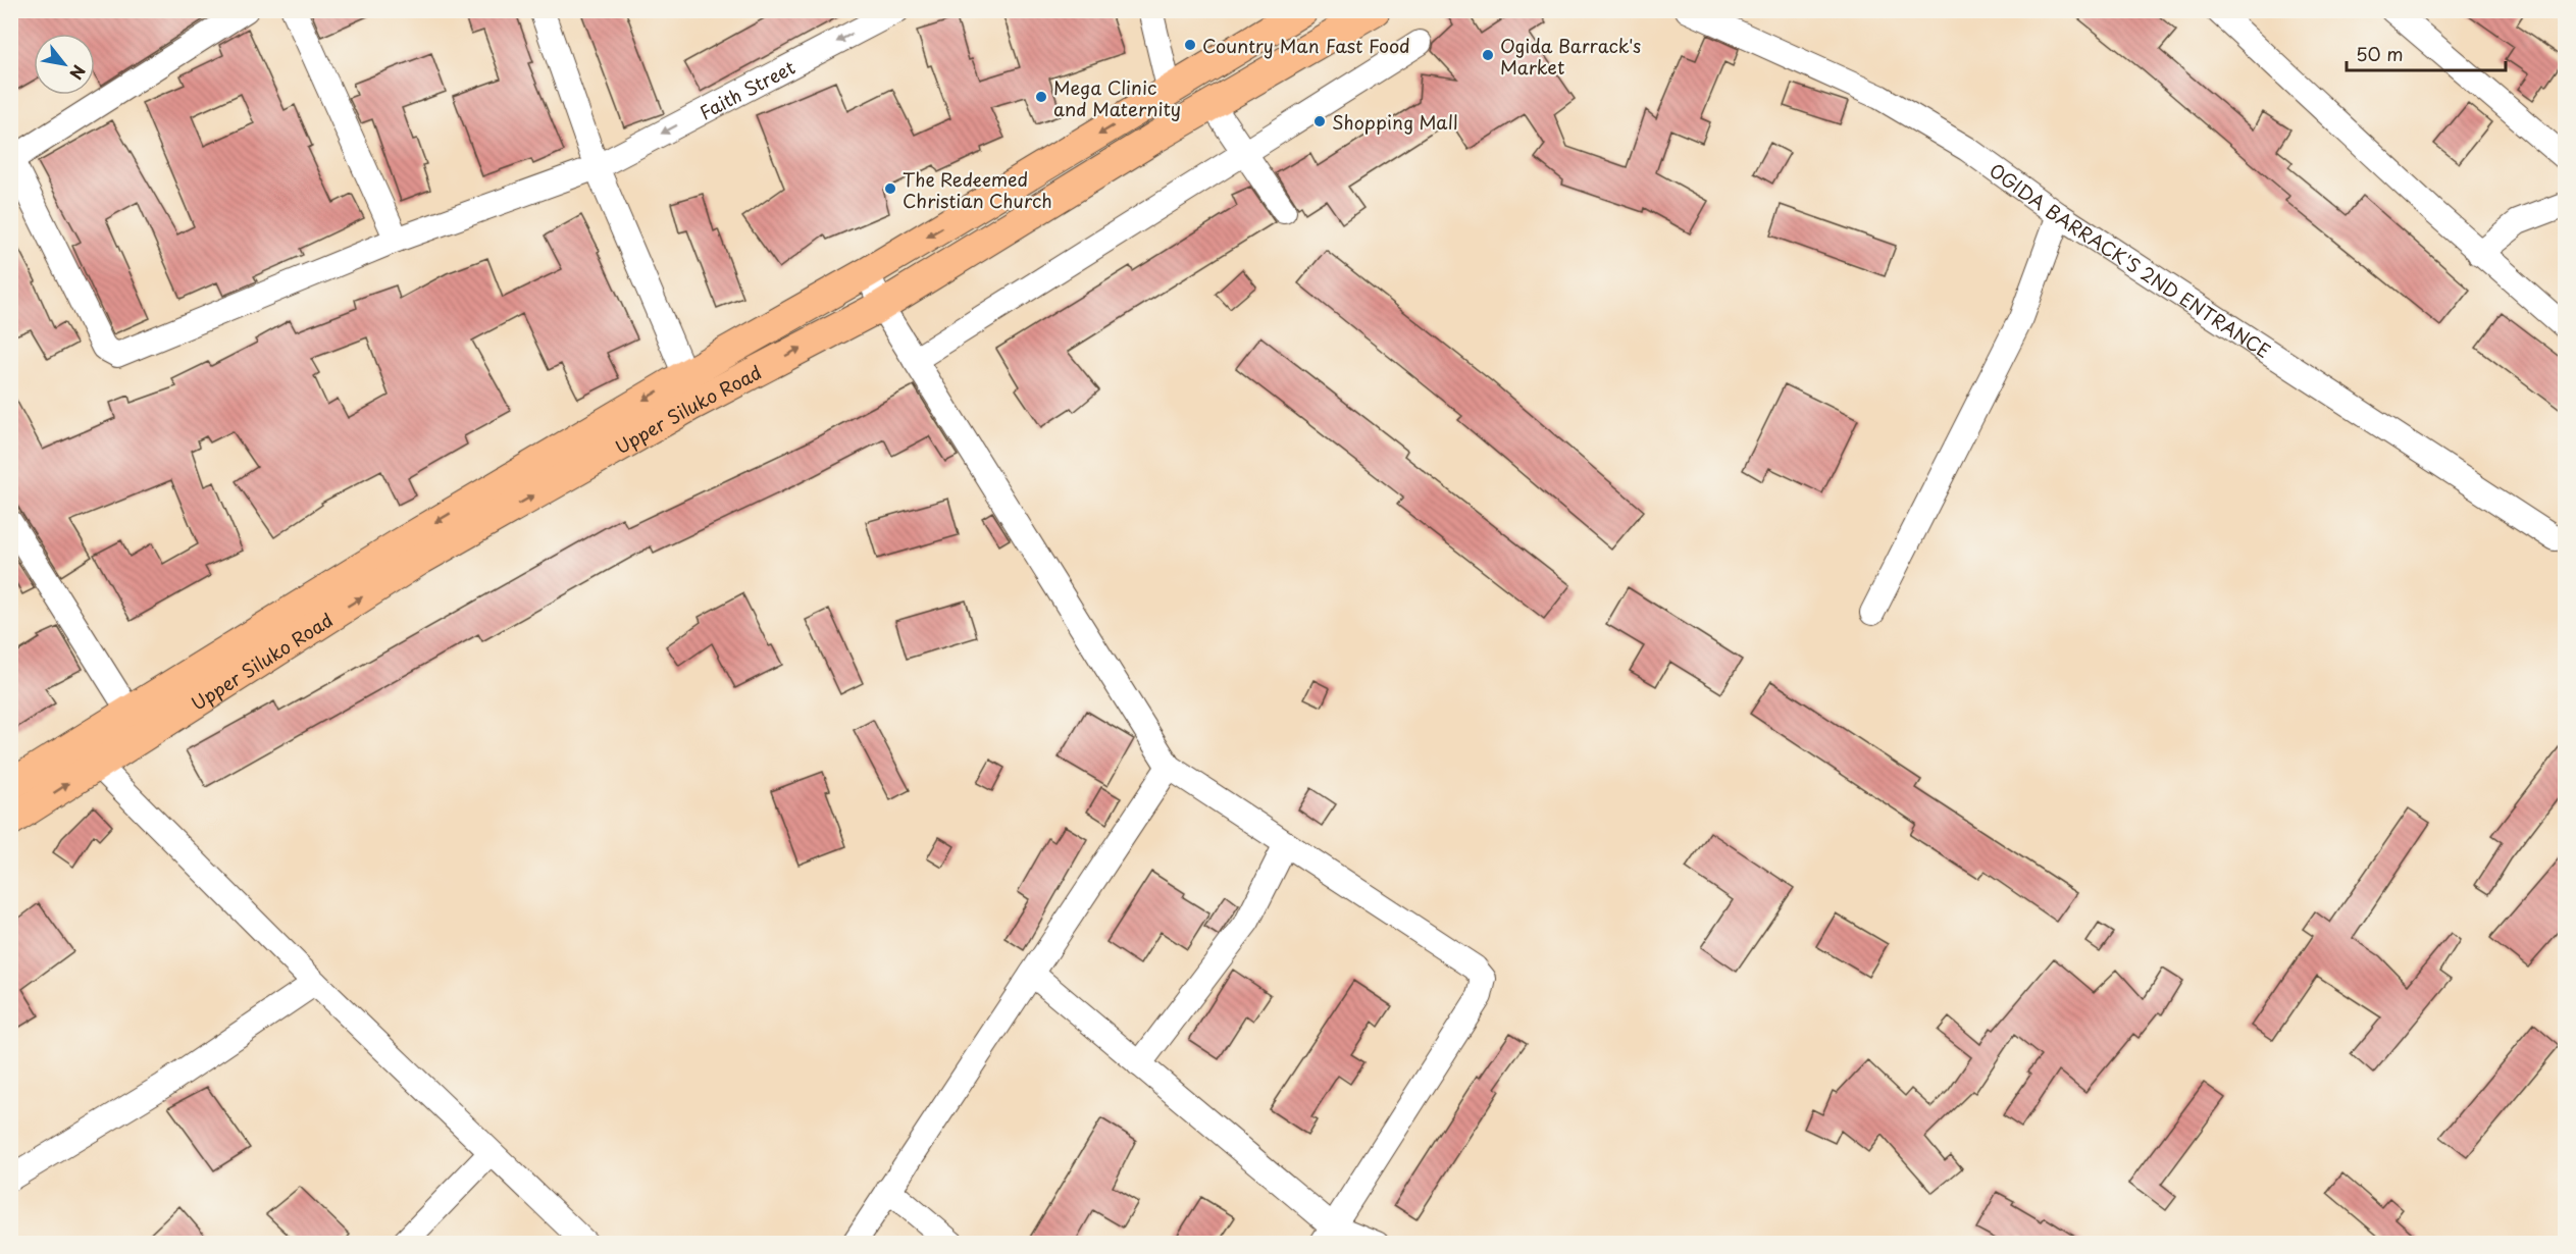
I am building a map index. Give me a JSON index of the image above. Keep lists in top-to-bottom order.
{
  "streets": {
    "main road": ["Upper Siluko Road"],
    "street": ["Faith Street", "OGIDA BARRACK'S 2ND ENTRANCE"]
  },
  "places": [
    "Country Man Fast Food",
    "Ogida Barrack's Market",
    "Mega Clinic and Maternity",
    "Shopping Mall",
    "The Redeemed Christian Church"
  ],
  "scale_bar": "50 m",
  "north": "bottom right"
}
